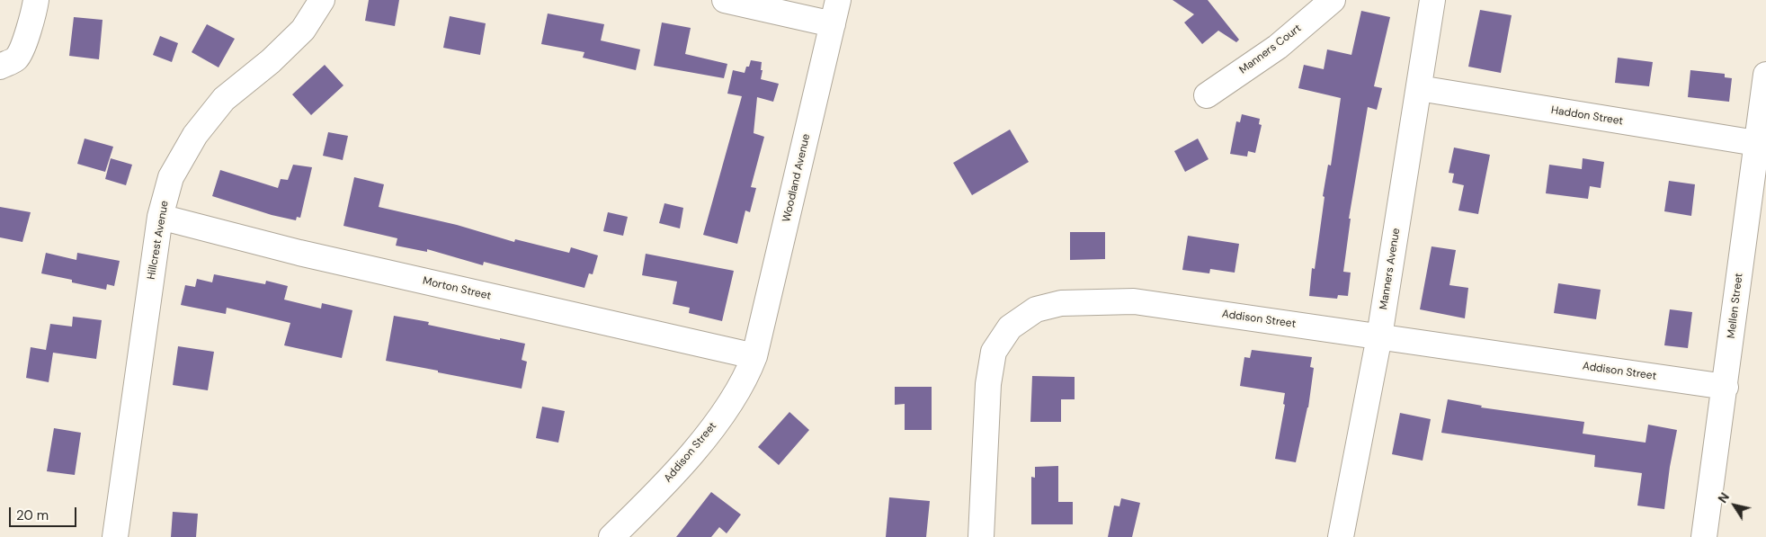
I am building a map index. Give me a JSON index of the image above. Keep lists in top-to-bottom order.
{
  "streets": {
    "street": [
      "Manners Court",
      "Haddon Street",
      "Woodland Avenue",
      "Hillcrest Avenue",
      "Manners Avenue",
      "Morton Street",
      "Mellen Street",
      "Addison Street"
    ]
  },
  "crossings": [
    ["Haddon Street", "Manners Avenue"],
    ["Haddon Street", "Mellen Street"],
    ["Woodland Avenue", "Morton Street"],
    ["Woodland Avenue", "Addison Street"],
    ["Hillcrest Avenue", "Morton Street"],
    ["Manners Avenue", "Addison Street"],
    ["Morton Street", "Addison Street"],
    ["Mellen Street", "Addison Street"]
  ],
  "scale_bar": "20 m",
  "north": "top left"
}
